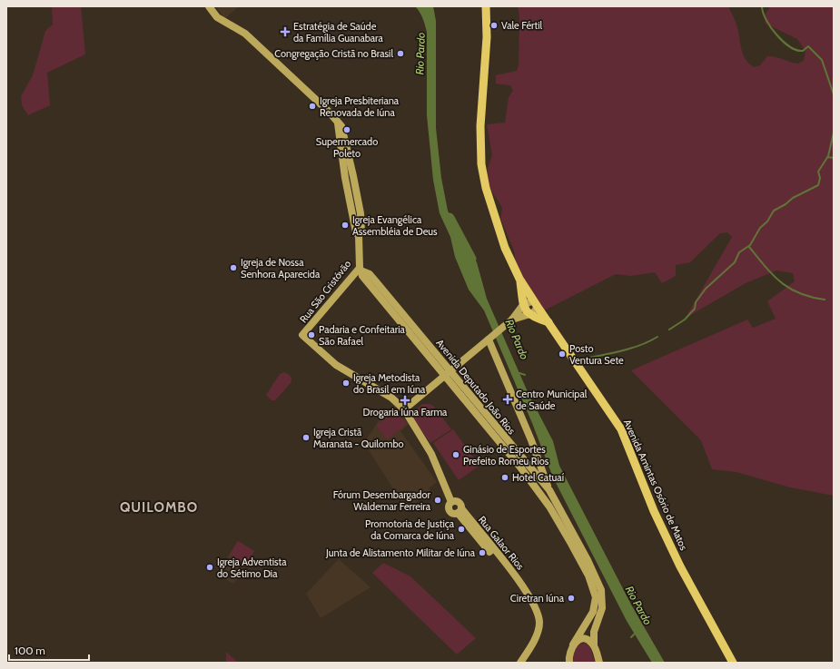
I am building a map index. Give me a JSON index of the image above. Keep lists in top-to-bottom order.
{
  "streets": {
    "main road": ["Avenida Amintas Osório de Matos"],
    "street": ["Rua São Cristóvão", "Avenida Deputado João Rios", "Rua Galaor Rios"]
  },
  "crossings": [
    ["Rua São Cristóvão", "Avenida Deputado João Rios"],
    ["Rua São Cristóvão", "Rua Galaor Rios"]
  ],
  "districts": ["QUILOMBO"],
  "water": ["Rio Pardo"],
  "places": {
    "other": [
      "Vale Fértil",
      "Congregação Cristã no Brasil",
      "Igreja Presbiteriana Renovada de Iúna",
      "Supermercado Poleto",
      "Igreja Evangélica Assembléia de Deus",
      "Igreja de Nossa Senhora Aparecida",
      "Padaria e Confeitaria São Rafael",
      "Posto Ventura Sete",
      "Igreja Metodista do Brasil em Iúna",
      "Igreja Cristã Maranata - Quilombo",
      "Ginásio de Esportes Prefeito Romeu Rios",
      "Hotel Catuaí",
      "Fórum Desembargador Waldemar Ferreira",
      "Promotoria de Justiça da Comarca de Iúna",
      "Junta de Alistamento Militar de Iúna",
      "Igreja Adventista do Sétimo Dia",
      "Ciretran Iúna"
    ],
    "health": ["Estratégia de Saúde da Família Guanabara", "Centro Municipal de Saúde", "Drogaria Iúna Farma"]
  },
  "scale_bar": "100 m"
}
